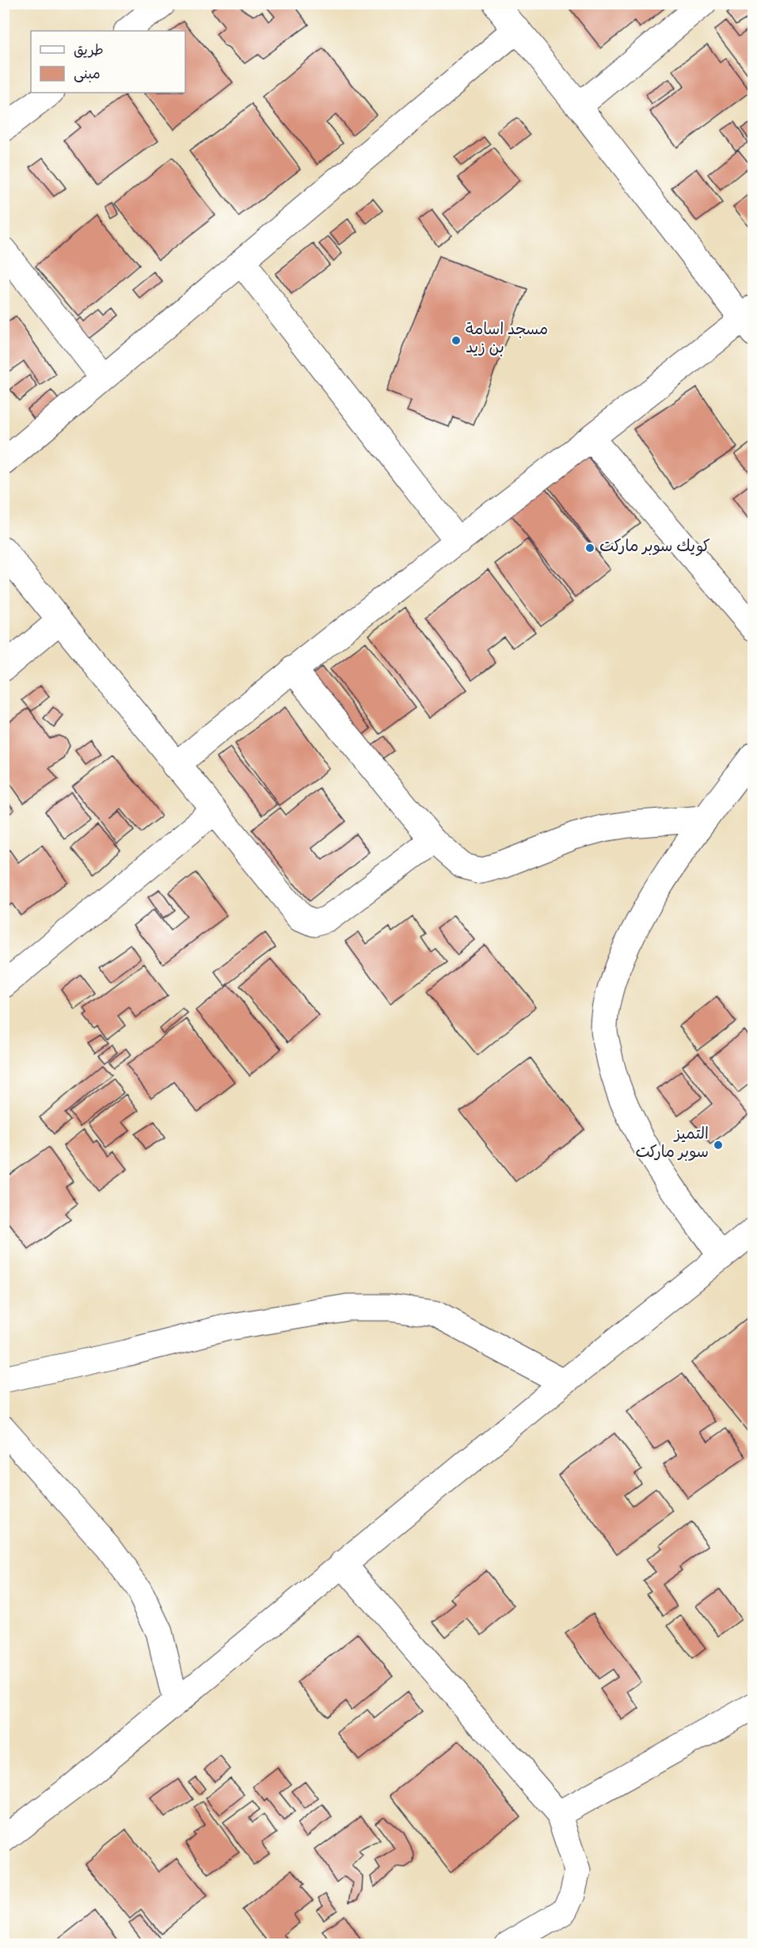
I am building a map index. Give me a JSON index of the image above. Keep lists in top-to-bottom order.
{
  "places": ["مسجد اسامة بن زيد", "كويك سوبر ماركت", "التميز سوبر ماركت"],
  "legend": ["طريق", "مبنى"]
}
